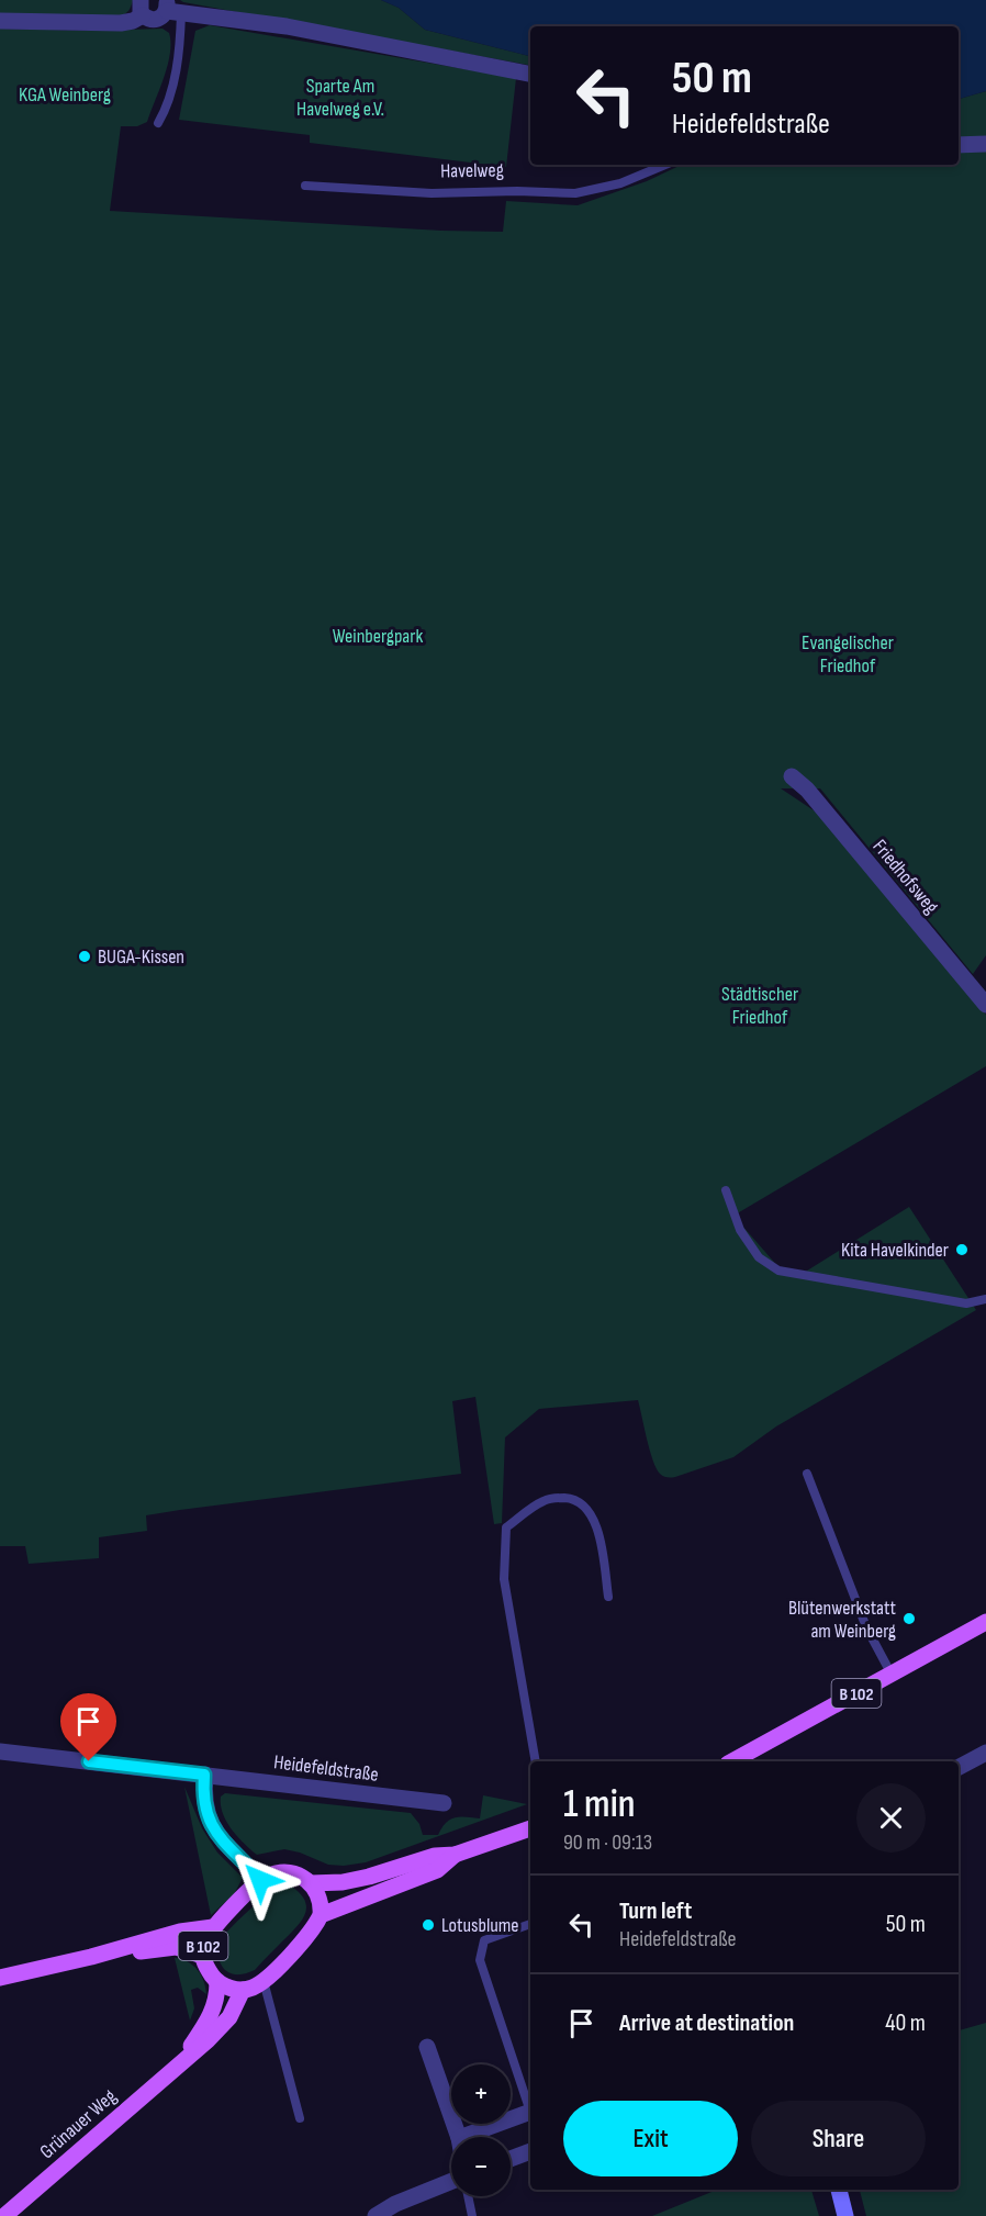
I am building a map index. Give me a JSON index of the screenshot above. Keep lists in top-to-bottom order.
{
  "streets": {
    "main road": ["B 102", "Grünauer Weg"],
    "street": ["Friedhofsweg", "Heidefeldstraße"],
    "lane": ["Havelweg"]
  },
  "crossings": [
    ["B 102", "Grünauer Weg"]
  ],
  "parks": [
    "Sparte Am Havelweg e.V.",
    "KGA Weinberg",
    "Weinbergpark",
    "Evangelischer Friedhof",
    "Städtischer Friedhof"
  ],
  "places": [
    "BUGA-Kissen",
    "Kita Havelkinder",
    "Blütenwerkstatt am Weinberg",
    "Lotusblume"
  ],
  "page": {
    "turn": ["50 m", "Heidefeldstraße"],
    "heading": ["1 min", "90 m · 09:13"],
    "list": [
      {
        "name": "Turn left",
        "note": "Heidefeldstraße",
        "value": "50 m"
      },
      {
        "name": "Arrive at destination",
        "value": "40 m"
      }
    ],
    "map_buttons": ["+", "−"],
    "buttons": ["Exit", "Share"]
  }
}
